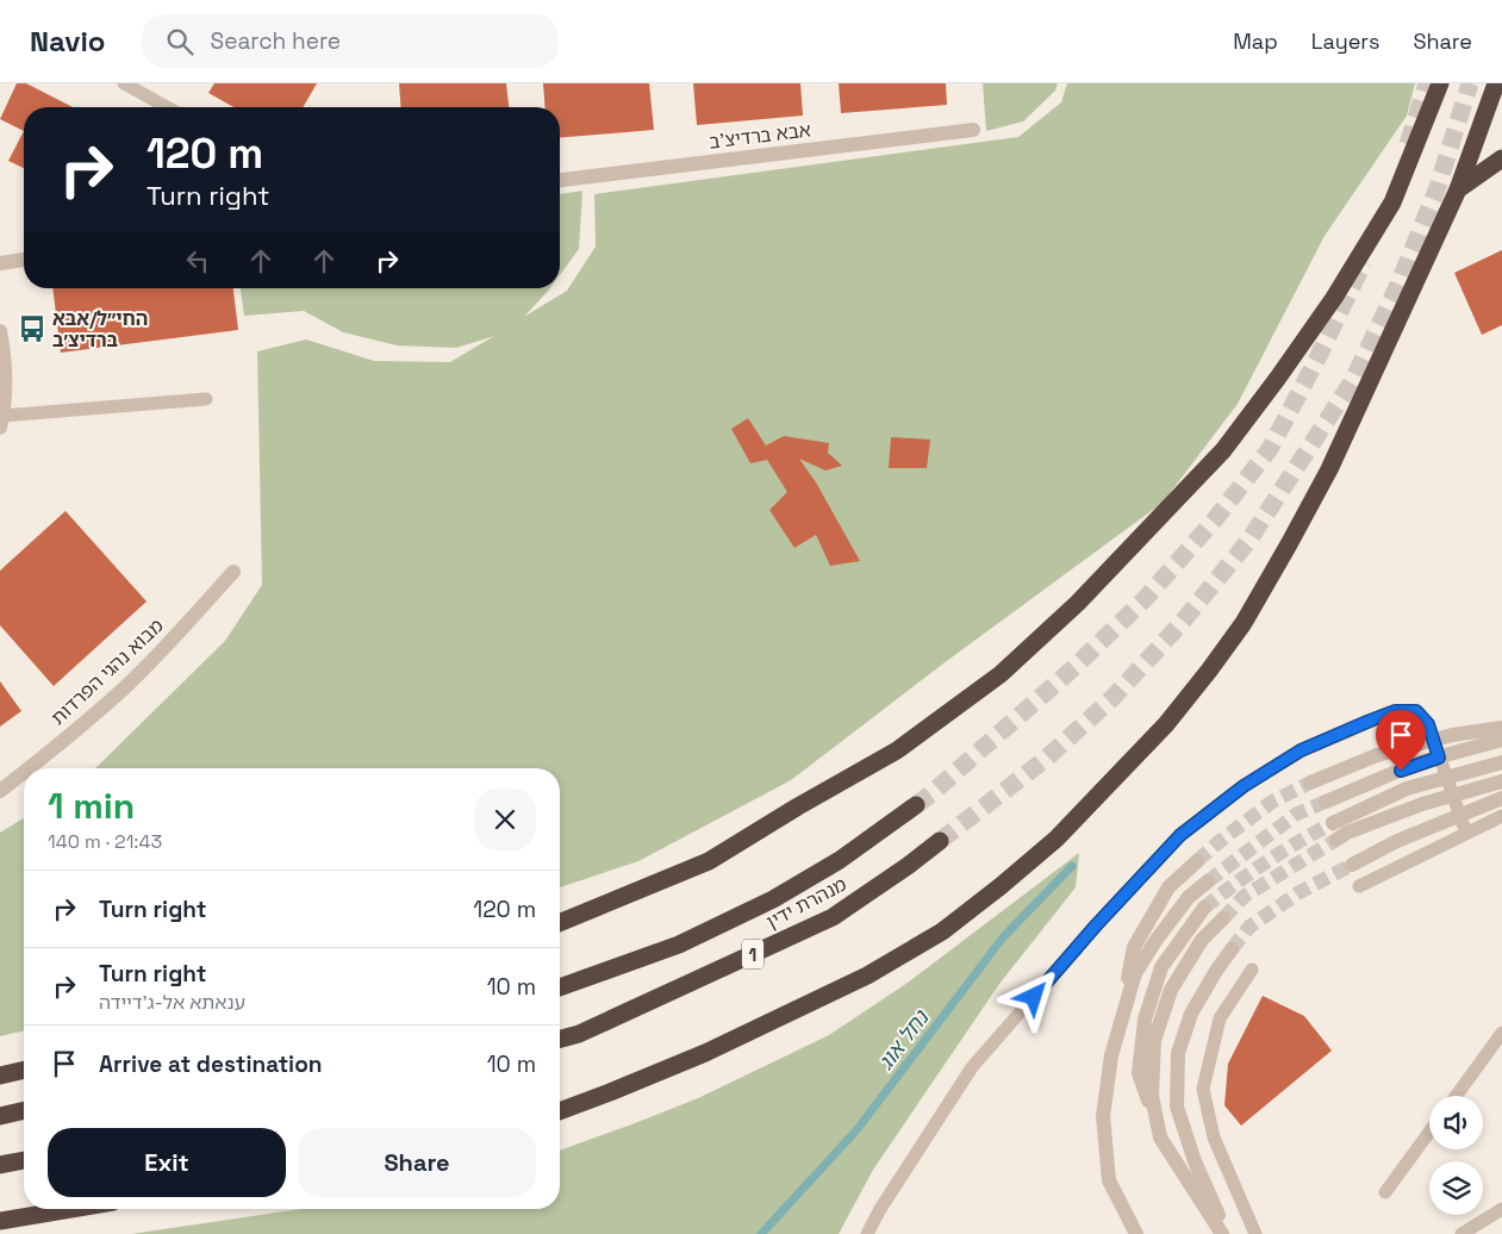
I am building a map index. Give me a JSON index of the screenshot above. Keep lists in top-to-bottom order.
{
  "streets": {
    "highway": ["מנהרת ידין", "1"],
    "street": ["אבא ברדיצ'ב", "מבוא נהגי הפרדות"]
  },
  "water": ["נחל אוג"],
  "places": {
    "bus stop": ["החי״ל/אבא ברדיצ׳ב"]
  },
  "page": {
    "header": "Navio",
    "search": "Search here",
    "nav": ["Map", "Layers", "Share"],
    "turn": ["120 m", "Turn right"],
    "heading": ["1 min", "140 m · 21:43"],
    "list": [
      {
        "name": "Turn right",
        "value": "120 m"
      },
      {
        "name": "Turn right",
        "note": "ענאתא אל-ג'דיידה",
        "value": "10 m"
      },
      {
        "name": "Arrive at destination",
        "value": "10 m"
      }
    ],
    "buttons": ["Exit", "Share"]
  }
}
